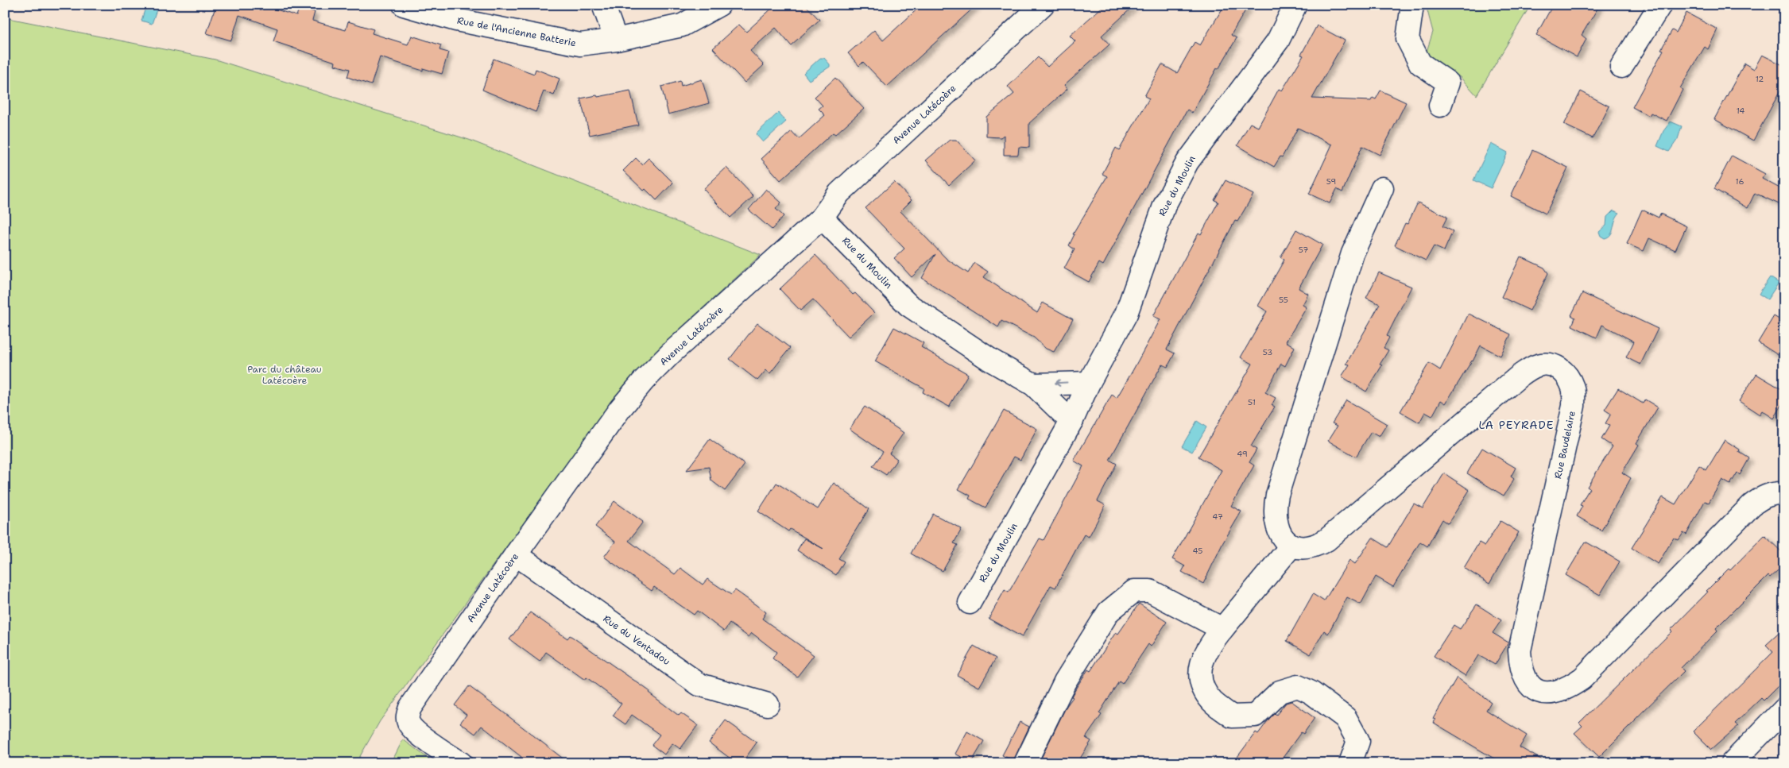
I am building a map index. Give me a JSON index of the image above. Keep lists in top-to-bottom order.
{
  "streets": {
    "street": [
      "Rue de l'Ancienne Batterie",
      "Avenue Latécoère",
      "Rue du Moulin",
      "Rue Baudelaire",
      "Rue du Ventadou"
    ]
  },
  "crossings": [
    ["Avenue Latécoère", "Rue du Moulin"],
    ["Avenue Latécoère", "Rue du Ventadou"]
  ],
  "districts": ["LA PEYRADE"],
  "parks": ["Parc du château Latécoère"],
  "house_numbers": [
    "12",
    "14",
    "59",
    "16",
    "57",
    "55",
    "53",
    "51",
    "49",
    "47",
    "45"
  ]
}
